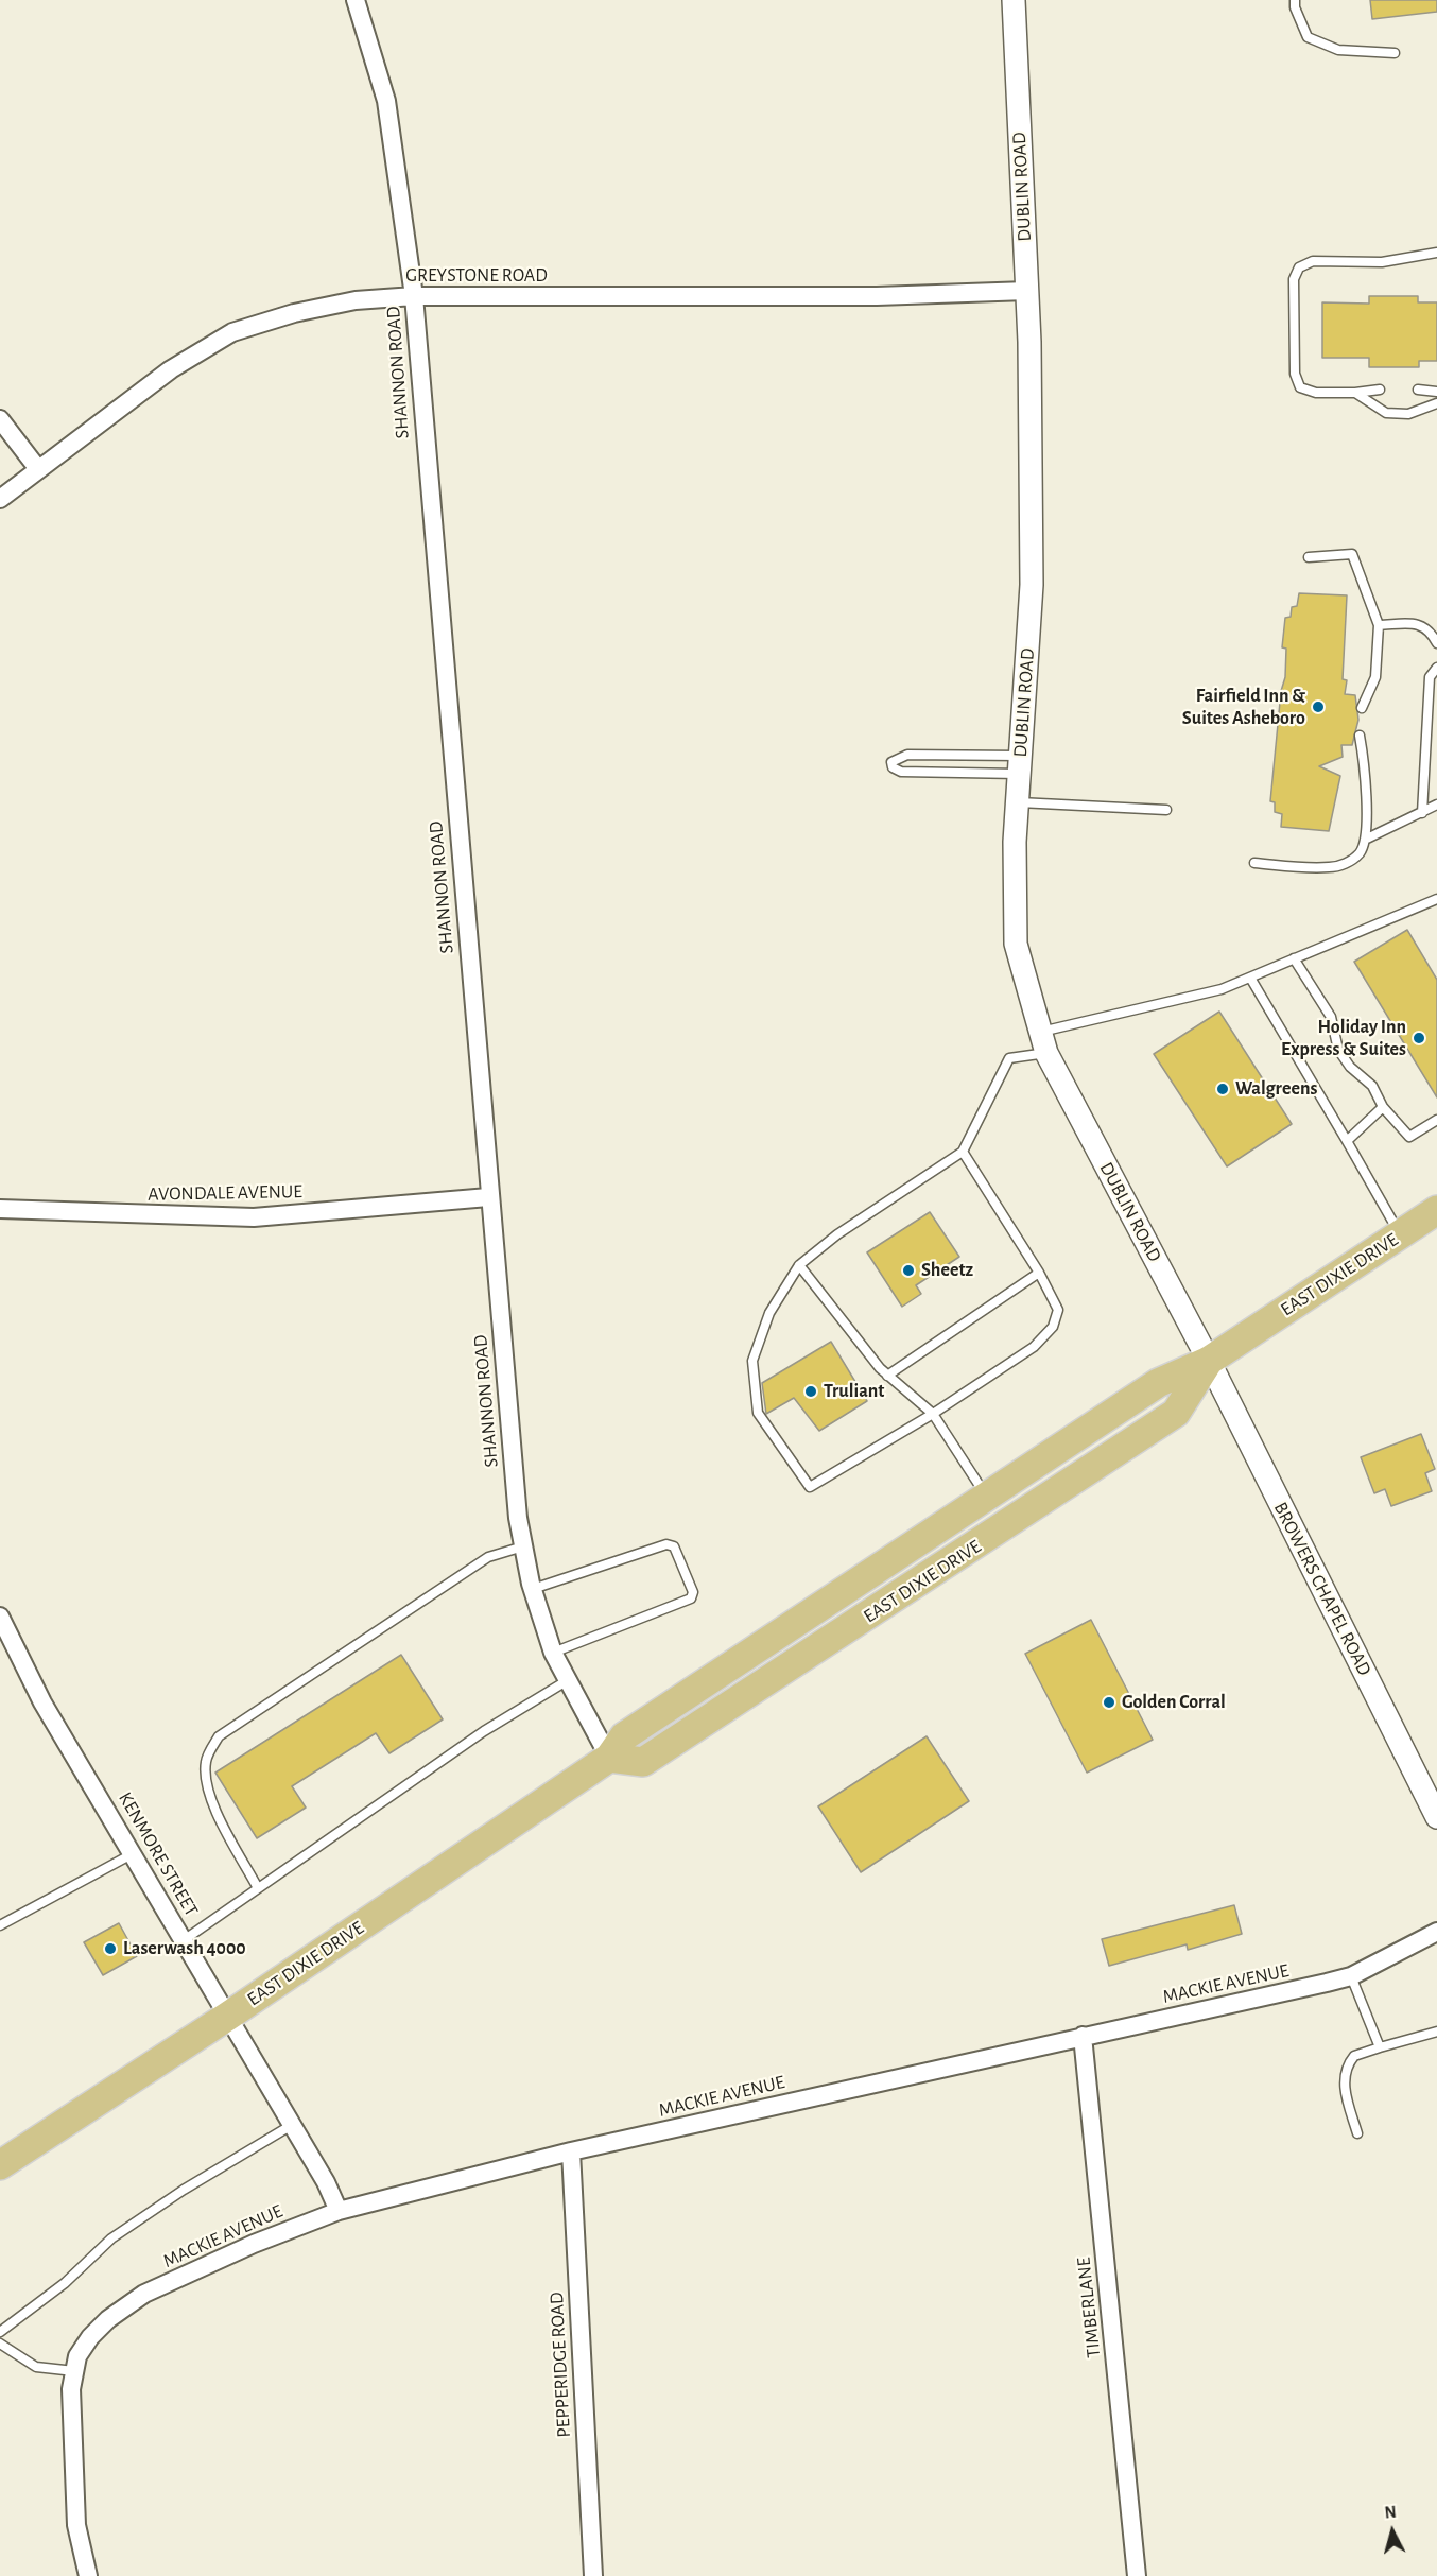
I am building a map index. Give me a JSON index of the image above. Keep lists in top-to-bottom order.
{
  "streets": {
    "main road": ["EAST DIXIE DRIVE"],
    "street": [
      "DUBLIN ROAD",
      "GREYSTONE ROAD",
      "SHANNON ROAD",
      "AVONDALE AVENUE",
      "BROWERS CHAPEL ROAD",
      "KENMORE STREET",
      "MACKIE AVENUE",
      "TIMBERLANE",
      "PEPPERIDGE ROAD"
    ]
  },
  "crossings": [
    ["DUBLIN ROAD", "GREYSTONE ROAD"],
    ["DUBLIN ROAD", "EAST DIXIE DRIVE"],
    ["DUBLIN ROAD", "BROWERS CHAPEL ROAD"],
    ["GREYSTONE ROAD", "SHANNON ROAD"],
    ["SHANNON ROAD", "AVONDALE AVENUE"],
    ["SHANNON ROAD", "EAST DIXIE DRIVE"],
    ["EAST DIXIE DRIVE", "BROWERS CHAPEL ROAD"],
    ["EAST DIXIE DRIVE", "KENMORE STREET"],
    ["KENMORE STREET", "MACKIE AVENUE"],
    ["MACKIE AVENUE", "TIMBERLANE"],
    ["MACKIE AVENUE", "PEPPERIDGE ROAD"]
  ],
  "places": [
    "Fairfield Inn & Suites Asheboro",
    "Holiday Inn Express & Suites",
    "Walgreens",
    "Sheetz",
    "Truliant",
    "Golden Corral",
    "Laserwash 4000"
  ],
  "north": "top"
}
